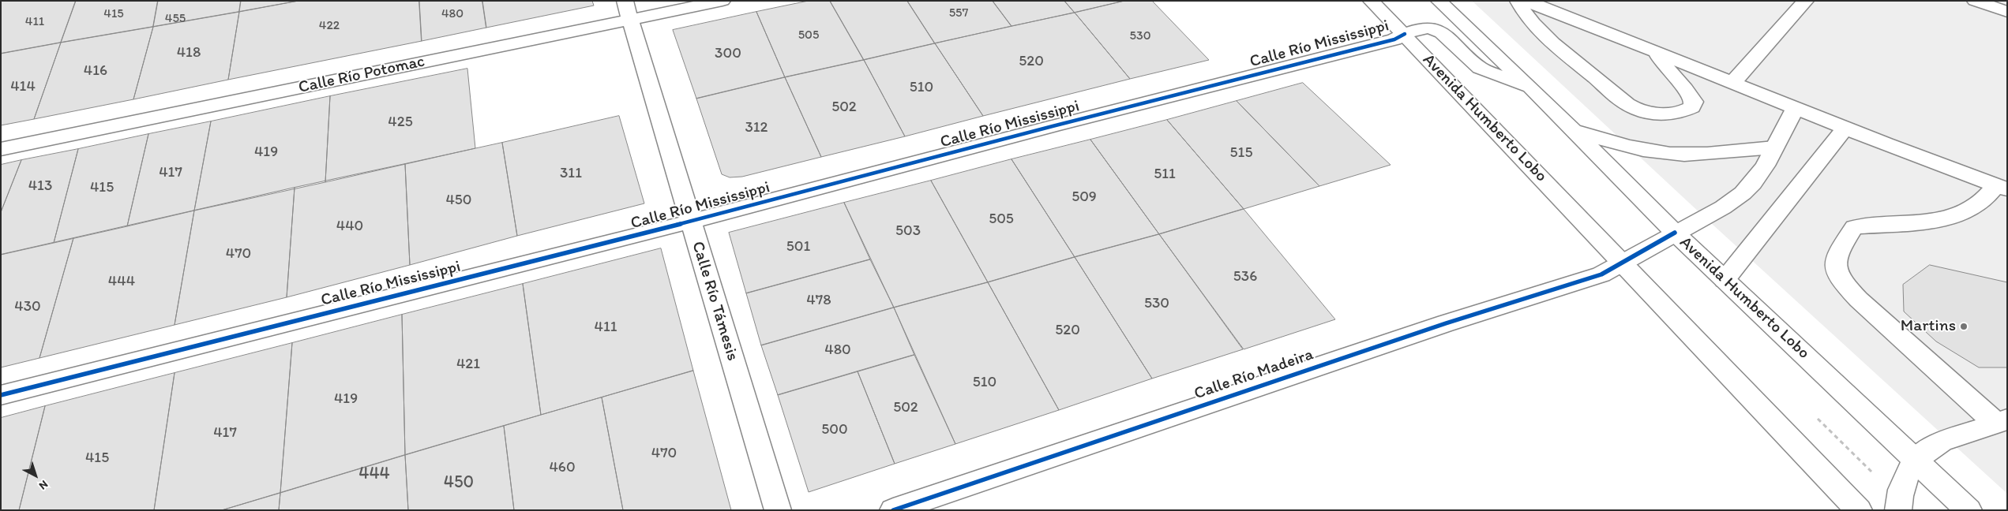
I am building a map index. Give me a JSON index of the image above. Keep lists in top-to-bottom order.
{
  "streets": {
    "street": [
      "Calle Río Mississippi",
      "Calle Río Potomac",
      "Avenida Humberto Lobo",
      "Calle Río Támesis",
      "Calle Río Madeira"
    ]
  },
  "crossings": [
    ["Calle Río Mississippi", "Avenida Humberto Lobo"],
    ["Calle Río Mississippi", "Calle Río Támesis"],
    ["Calle Río Potomac", "Calle Río Támesis"],
    ["Avenida Humberto Lobo", "Calle Río Madeira"]
  ],
  "places": ["Martins"],
  "house_numbers": [
    "557",
    "415",
    "480",
    "455",
    "411",
    "422",
    "505",
    "530",
    "418",
    "300",
    "520",
    "416",
    "414",
    "510",
    "502",
    "425",
    "312",
    "419",
    "515",
    "417",
    "311",
    "511",
    "413",
    "415",
    "509",
    "450",
    "505",
    "440",
    "503",
    "501",
    "470",
    "536",
    "444",
    "478",
    "530",
    "430",
    "411",
    "520",
    "480",
    "421",
    "510",
    "419",
    "502",
    "500",
    "417",
    "470",
    "415",
    "460",
    "444",
    "450"
  ],
  "north": "bottom right"
}
